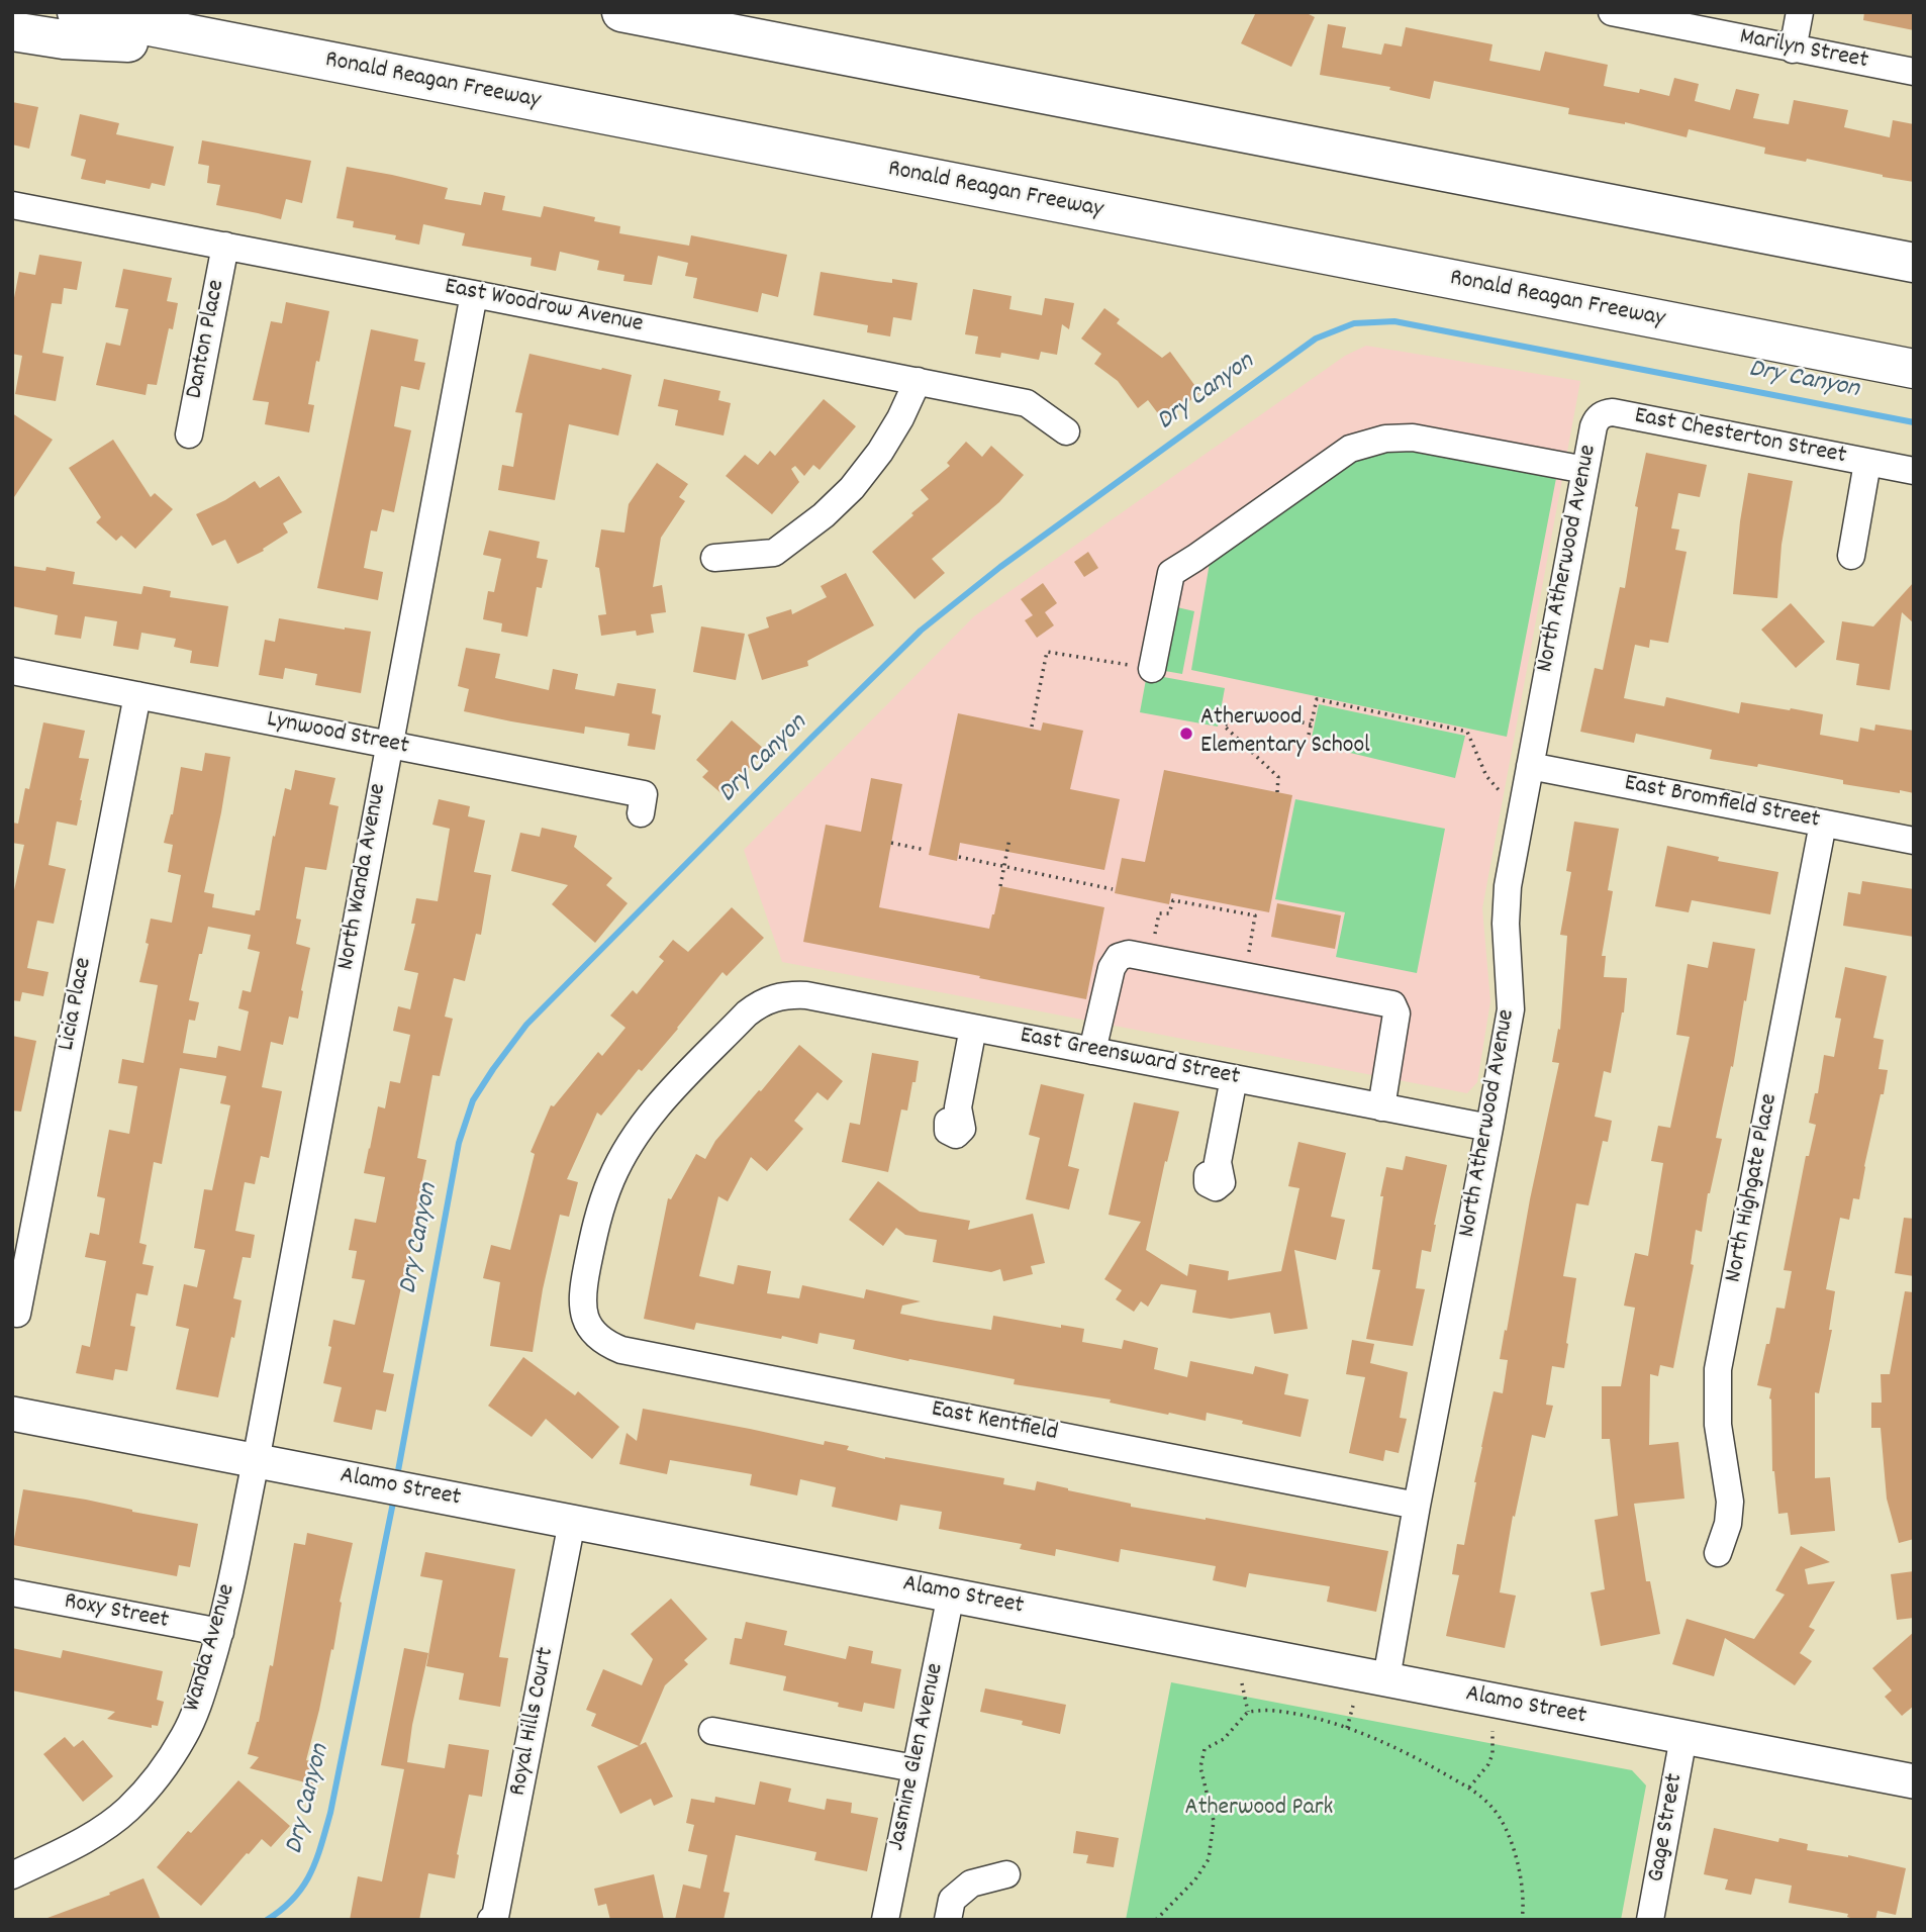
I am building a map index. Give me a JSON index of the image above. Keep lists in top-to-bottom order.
{
  "streets": {
    "highway": ["Ronald Reagan Freeway"],
    "main road": ["Alamo Street"],
    "street": [
      "Marilyn Street",
      "East Woodrow Avenue",
      "Danton Place",
      "East Chesterton Street",
      "North Atherwood Avenue",
      "Lynwood Street",
      "East Bromfield Street",
      "North Wanda Avenue",
      "Licia Place",
      "East Greensward Street",
      "North Highgate Place",
      "East Kentfield",
      "Roxy Street",
      "Wanda Avenue",
      "Royal Hills Court",
      "Jasmine Glen Avenue",
      "Gage Street"
    ]
  },
  "crossings": [
    ["East Woodrow Avenue", "Danton Place"],
    ["East Woodrow Avenue", "North Wanda Avenue"],
    ["East Chesterton Street", "North Atherwood Avenue"],
    ["North Atherwood Avenue", "East Bromfield Street"],
    ["North Atherwood Avenue", "East Greensward Street"],
    ["North Atherwood Avenue", "East Kentfield"],
    ["North Atherwood Avenue", "Alamo Street"],
    ["Lynwood Street", "North Wanda Avenue"],
    ["Lynwood Street", "Licia Place"],
    ["East Bromfield Street", "North Highgate Place"],
    ["North Wanda Avenue", "Alamo Street"],
    ["North Wanda Avenue", "Wanda Avenue"],
    ["East Greensward Street", "East Kentfield"],
    ["Alamo Street", "Wanda Avenue"],
    ["Alamo Street", "Royal Hills Court"],
    ["Alamo Street", "Jasmine Glen Avenue"],
    ["Alamo Street", "Gage Street"],
    ["Roxy Street", "Wanda Avenue"]
  ],
  "water": ["Dry Canyon"],
  "parks": ["Atherwood Park"],
  "places": ["Atherwood Elementary School"]
}
